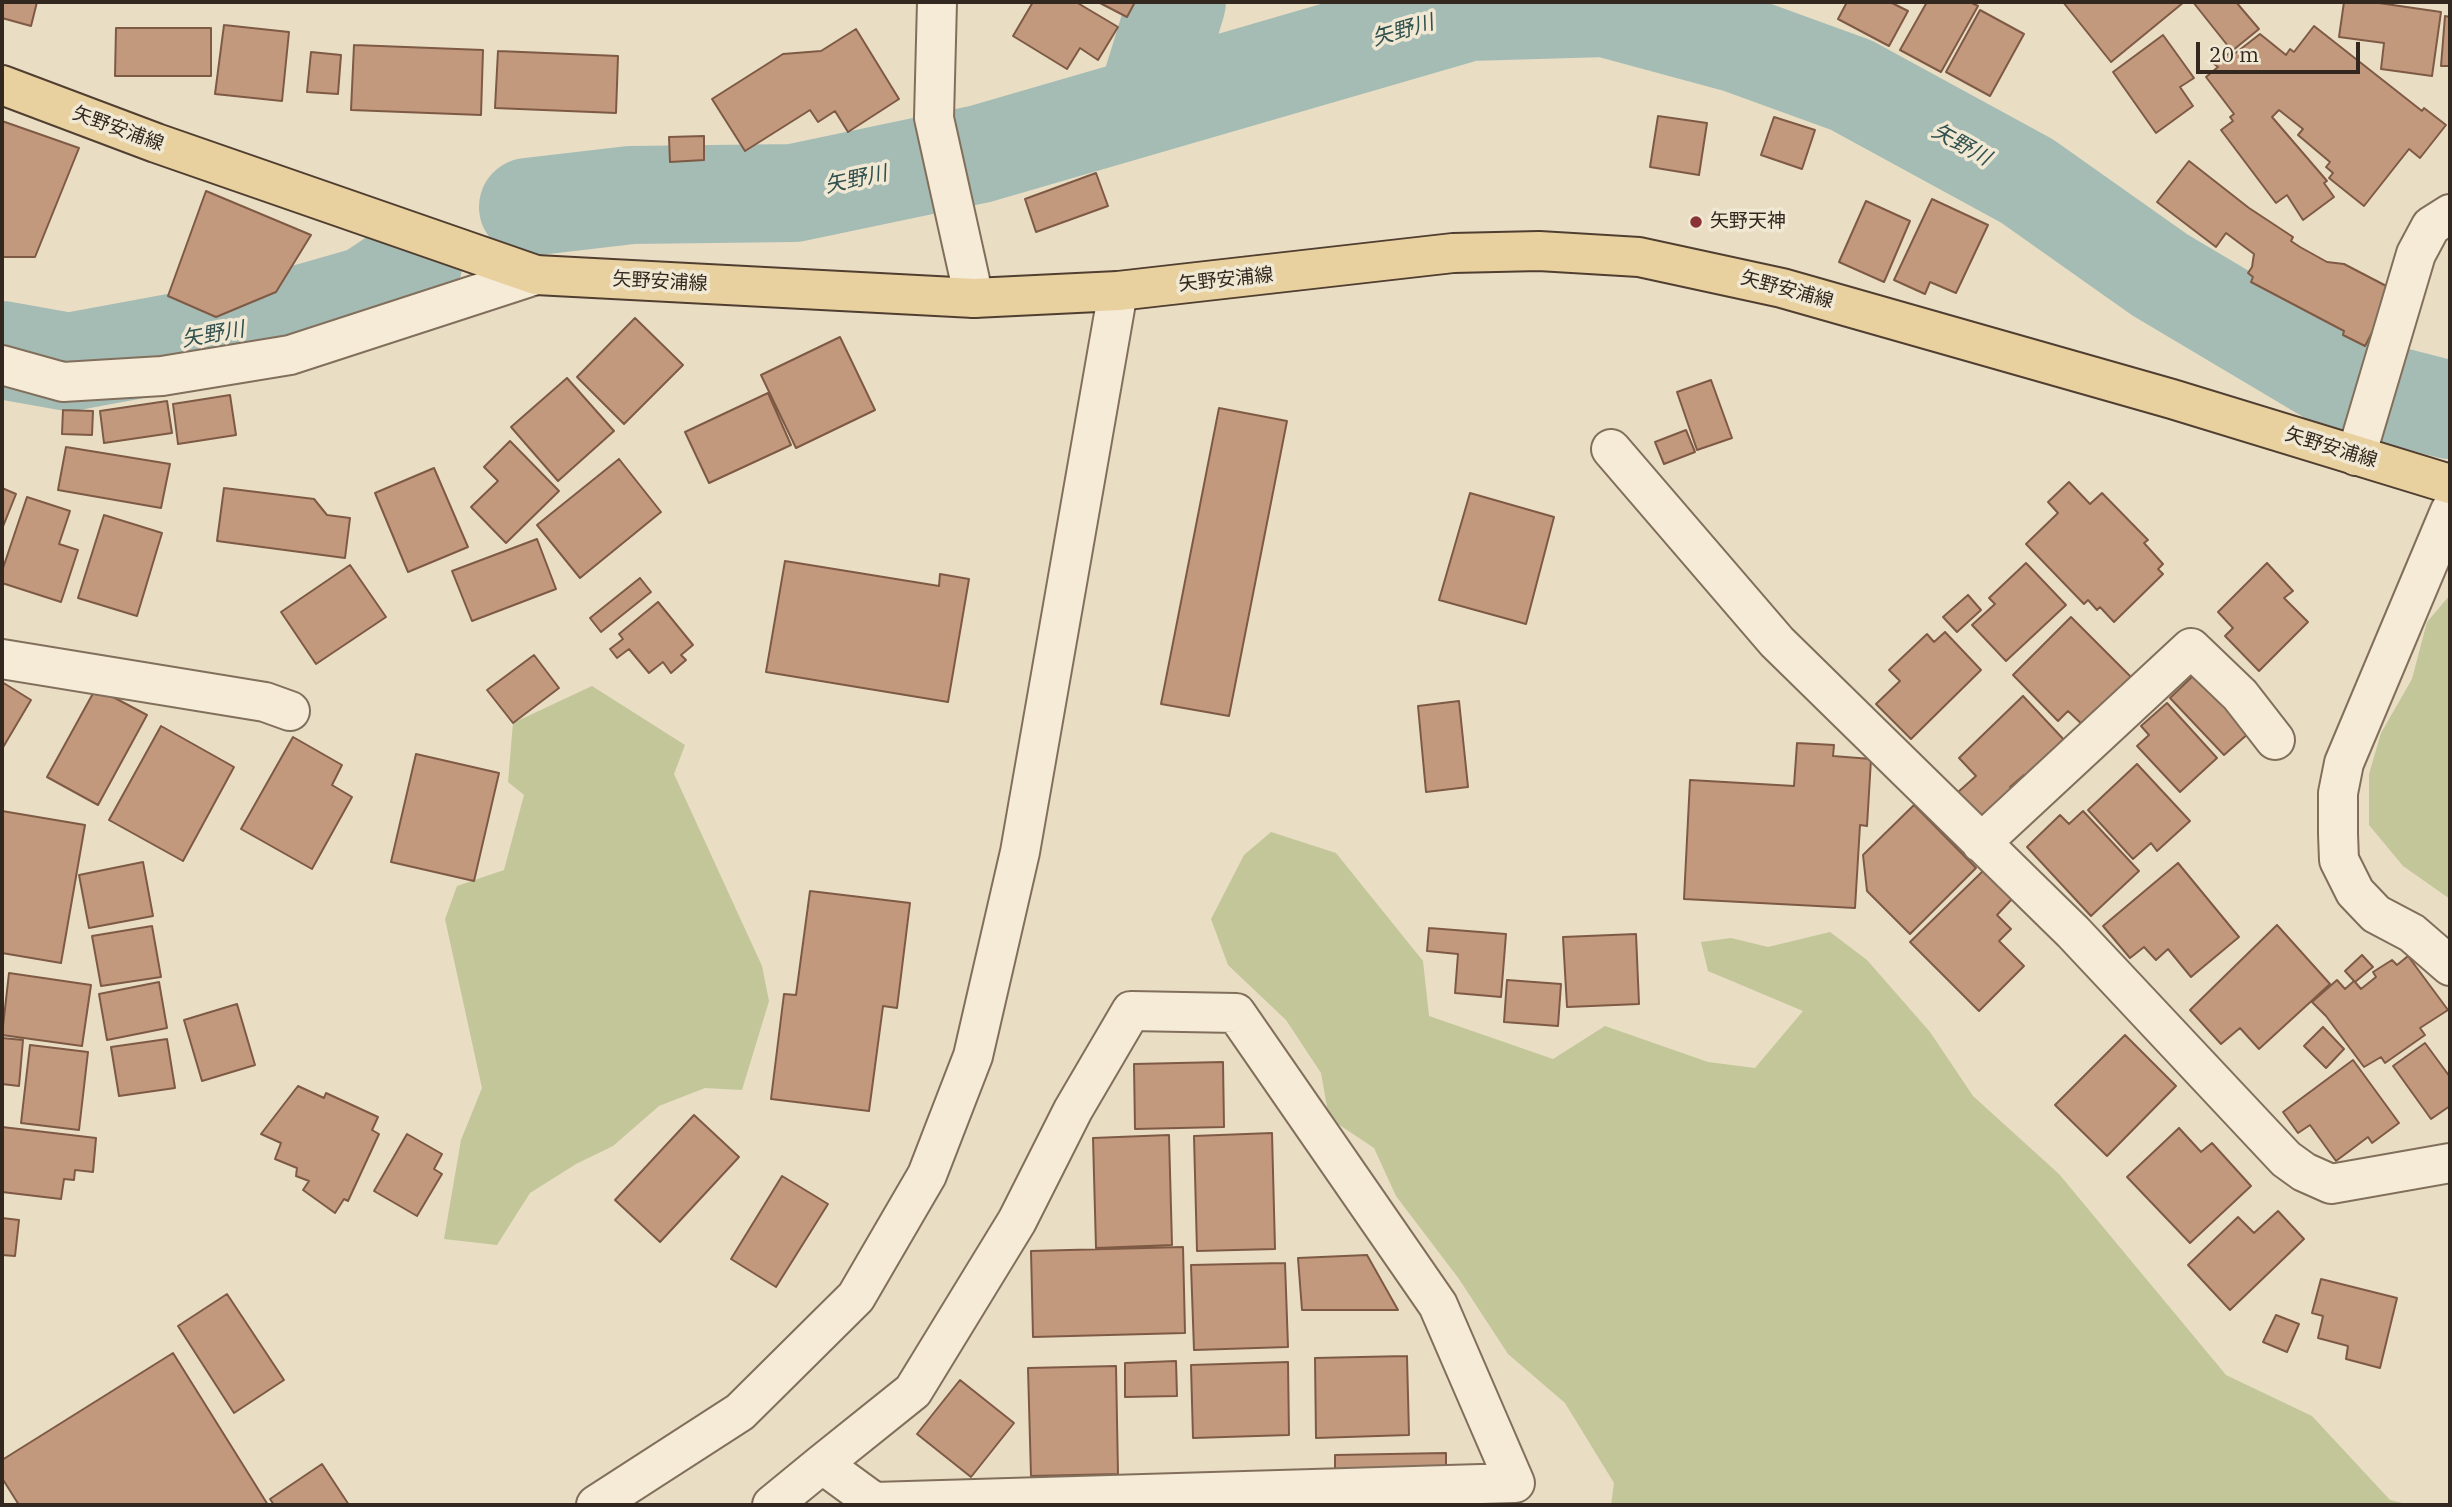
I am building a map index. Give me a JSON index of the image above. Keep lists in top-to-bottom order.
{
  "streets": {
    "main road": ["矢野安浦線"]
  },
  "water": ["矢野川"],
  "places": ["矢野天神"],
  "scale_bar": "20 m"
}
